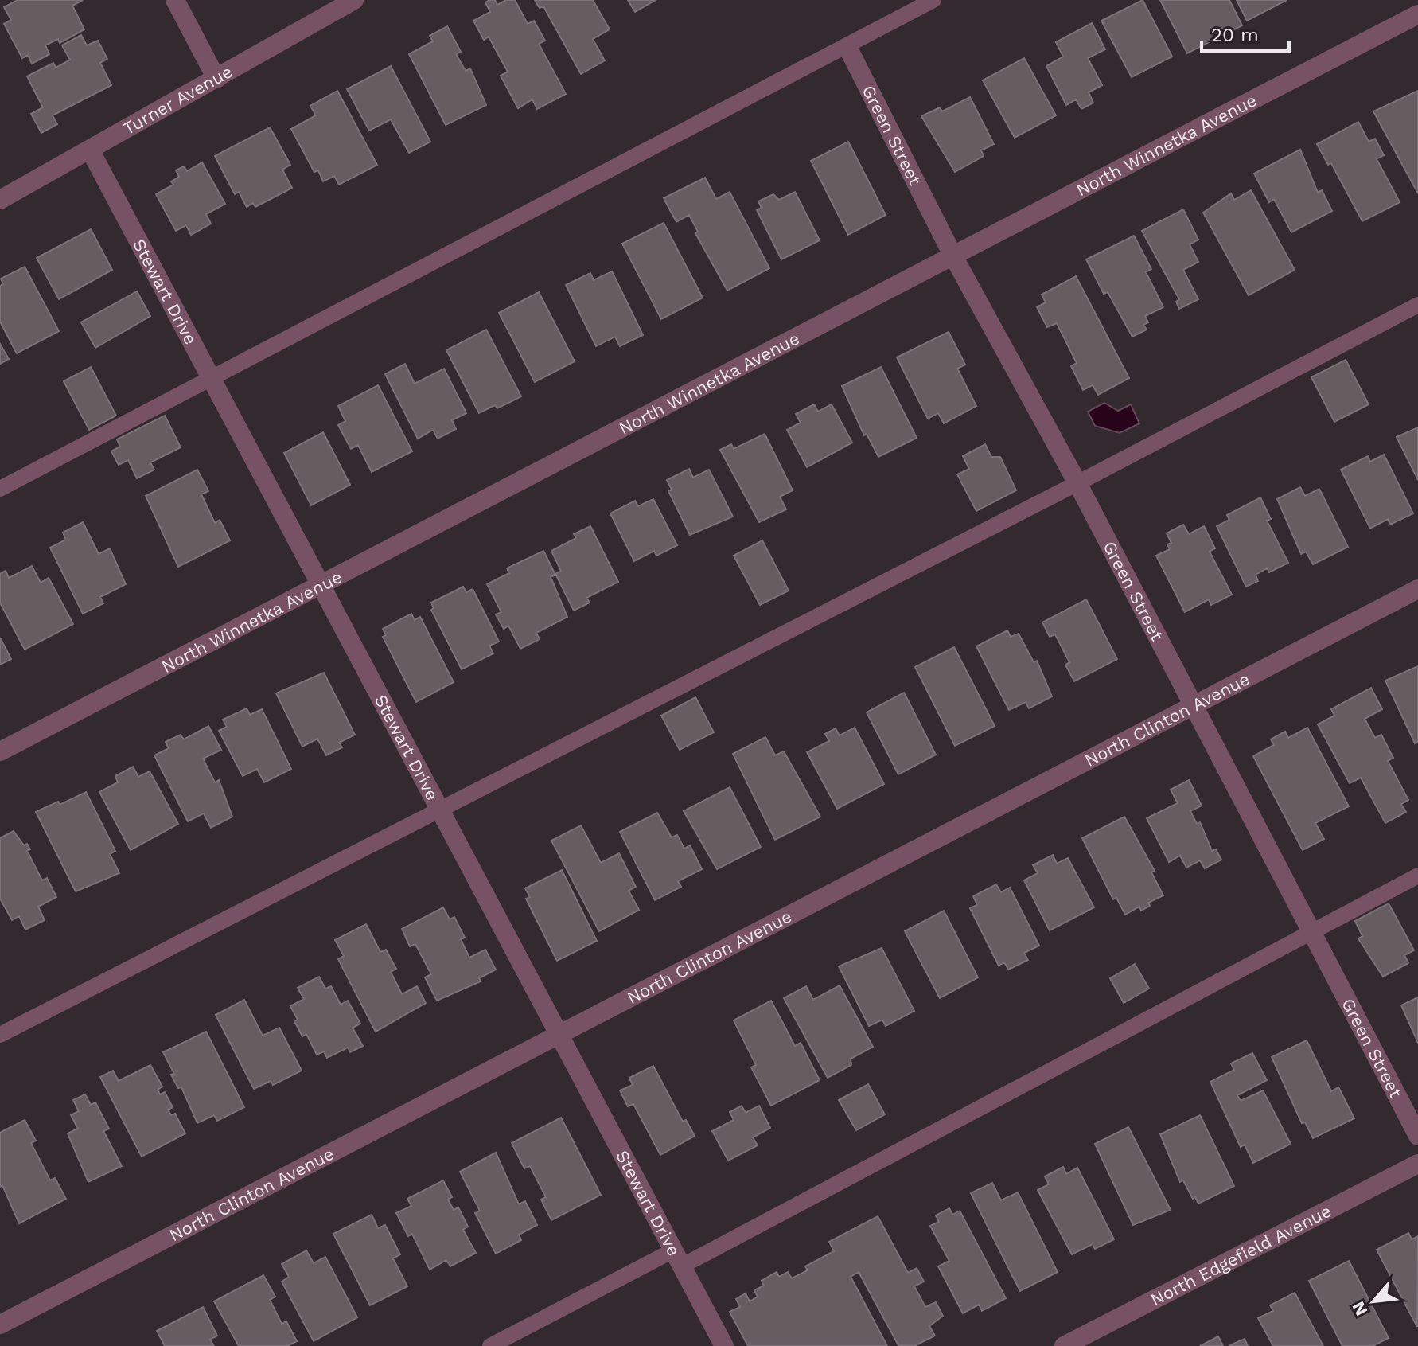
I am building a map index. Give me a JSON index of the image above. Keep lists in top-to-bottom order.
{
  "streets": {
    "street": [
      "Turner Avenue",
      "Green Street",
      "North Winnetka Avenue",
      "Stewart Drive",
      "North Clinton Avenue",
      "North Edgefield Avenue"
    ]
  },
  "crossings": [
    ["Turner Avenue", "Stewart Drive"],
    ["Green Street", "North Winnetka Avenue"],
    ["Green Street", "North Clinton Avenue"],
    ["North Winnetka Avenue", "Stewart Drive"],
    ["Stewart Drive", "North Clinton Avenue"]
  ],
  "scale_bar": "20 m",
  "north": "bottom left"
}
